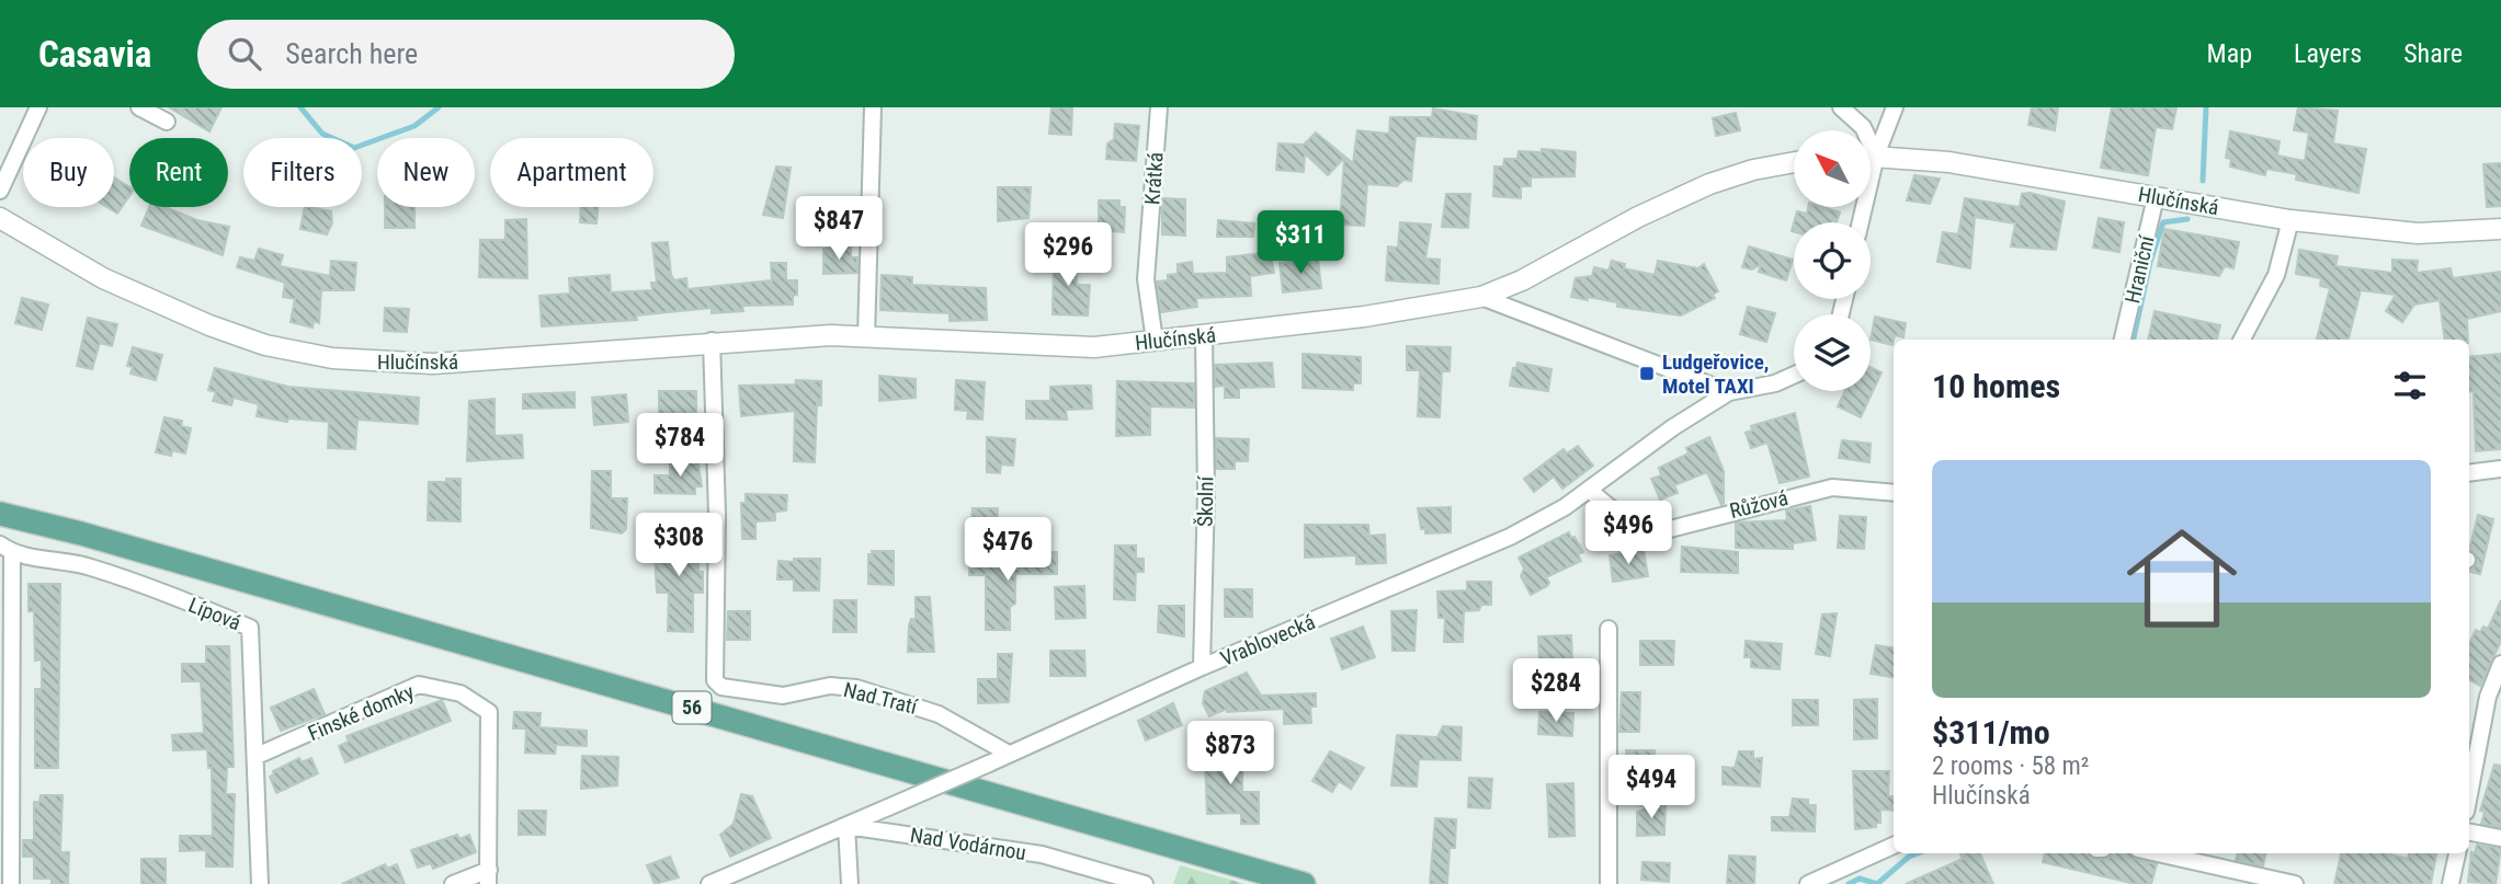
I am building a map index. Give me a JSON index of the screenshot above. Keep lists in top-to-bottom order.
{
  "streets": {
    "main road": ["56"],
    "street": [
      "Krátká",
      "Hlučínská",
      "Hraniční",
      "Školní",
      "Růžová",
      "Lípová",
      "Vrablovecká",
      "Nad Tratí",
      "Finské domky",
      "Nad Vodárnou"
    ]
  },
  "crossings": [
    ["Krátká", "Hlučínská"],
    ["Hlučínská", "Hraniční"],
    ["Hlučínská", "Školní"],
    ["Hlučínská", "Nad Tratí"],
    ["Školní", "Vrablovecká"],
    ["Růžová", "Vrablovecká"],
    ["Lípová", "Finské domky"],
    ["Vrablovecká", "Nad Tratí"],
    ["Vrablovecká", "Nad Vodárnou"]
  ],
  "places": {
    "transit": ["Ludgeřovice, Motel TAXI"]
  },
  "north": "top left",
  "page": {
    "header": "Casavia",
    "search": "Search here",
    "nav": ["Map", "Layers", "Share"],
    "chip": [
      "Buy",
      "Rent",
      "Filters",
      "New",
      "Apartment"
    ],
    "price": [
      "$847",
      "$311",
      "$296",
      "$784",
      "$496",
      "$308",
      "$476",
      "$284",
      "$873",
      "$494"
    ],
    "heading": "10 homes",
    "list": [
      {
        "name": "$311/mo",
        "note": "2 rooms · 58 m² · Hlučínská"
      }
    ]
  }
}
